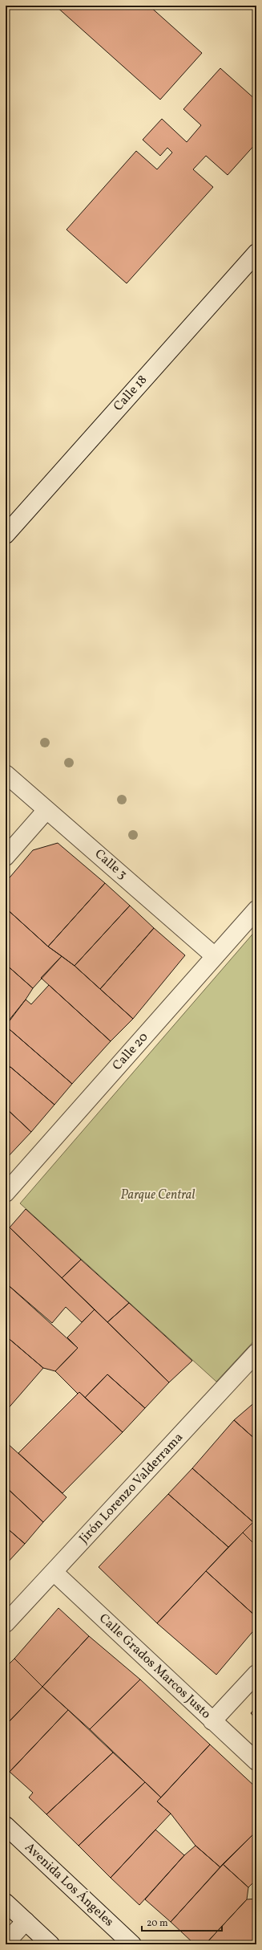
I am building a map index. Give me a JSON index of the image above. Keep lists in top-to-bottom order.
{
  "streets": {
    "street": [
      "Calle 18",
      "Calle 3",
      "Calle 20",
      "Jirón Lorenzo Valderrama",
      "Calle Grados Marcos Justo",
      "Avenida Los Ángeles"
    ]
  },
  "crossings": [
    ["Calle 3", "Calle 20"],
    ["Jirón Lorenzo Valderrama", "Calle Grados Marcos Justo"]
  ],
  "parks": ["Parque Central"],
  "scale_bar": "20 m"
}
